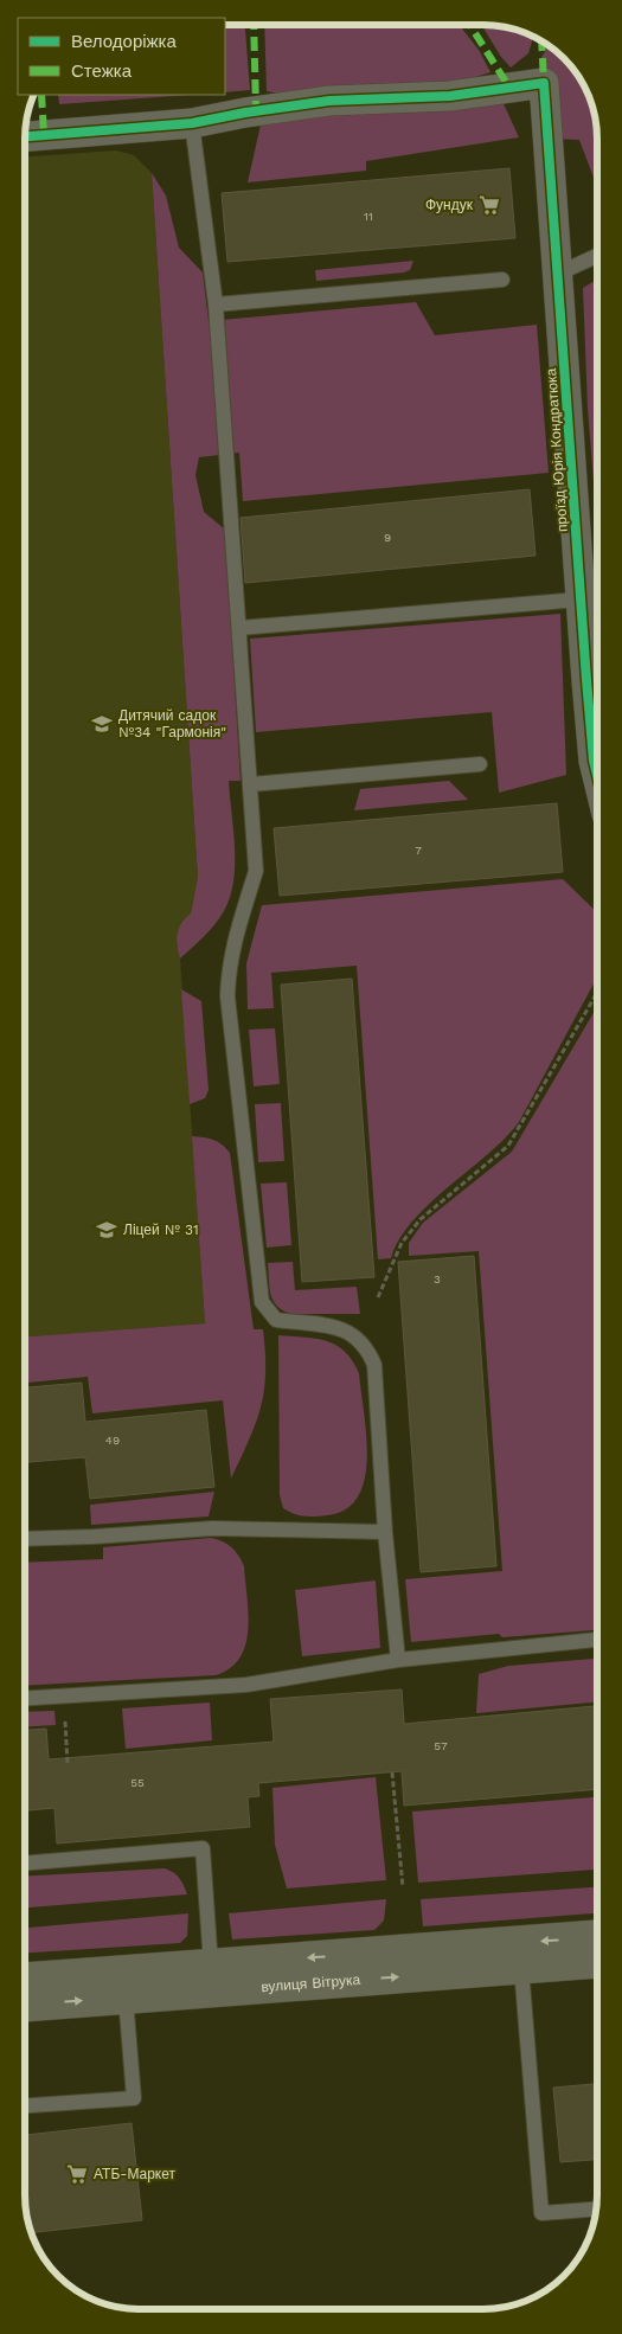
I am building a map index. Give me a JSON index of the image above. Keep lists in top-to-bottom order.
{
  "streets": {
    "main road": ["вулиця Вітрука"],
    "street": ["проїзд Юрія Кондратюка"]
  },
  "places": {
    "supermarket": ["Фундук", "АТБ-Маркет"],
    "school or university": ["Дитячий садок №34 \"Гармонія\"", "Ліцей № 31"]
  },
  "house_numbers": [
    "11",
    "9",
    "7",
    "3",
    "49",
    "57",
    "55"
  ],
  "legend": ["Велодоріжка", "Стежка"]
}
